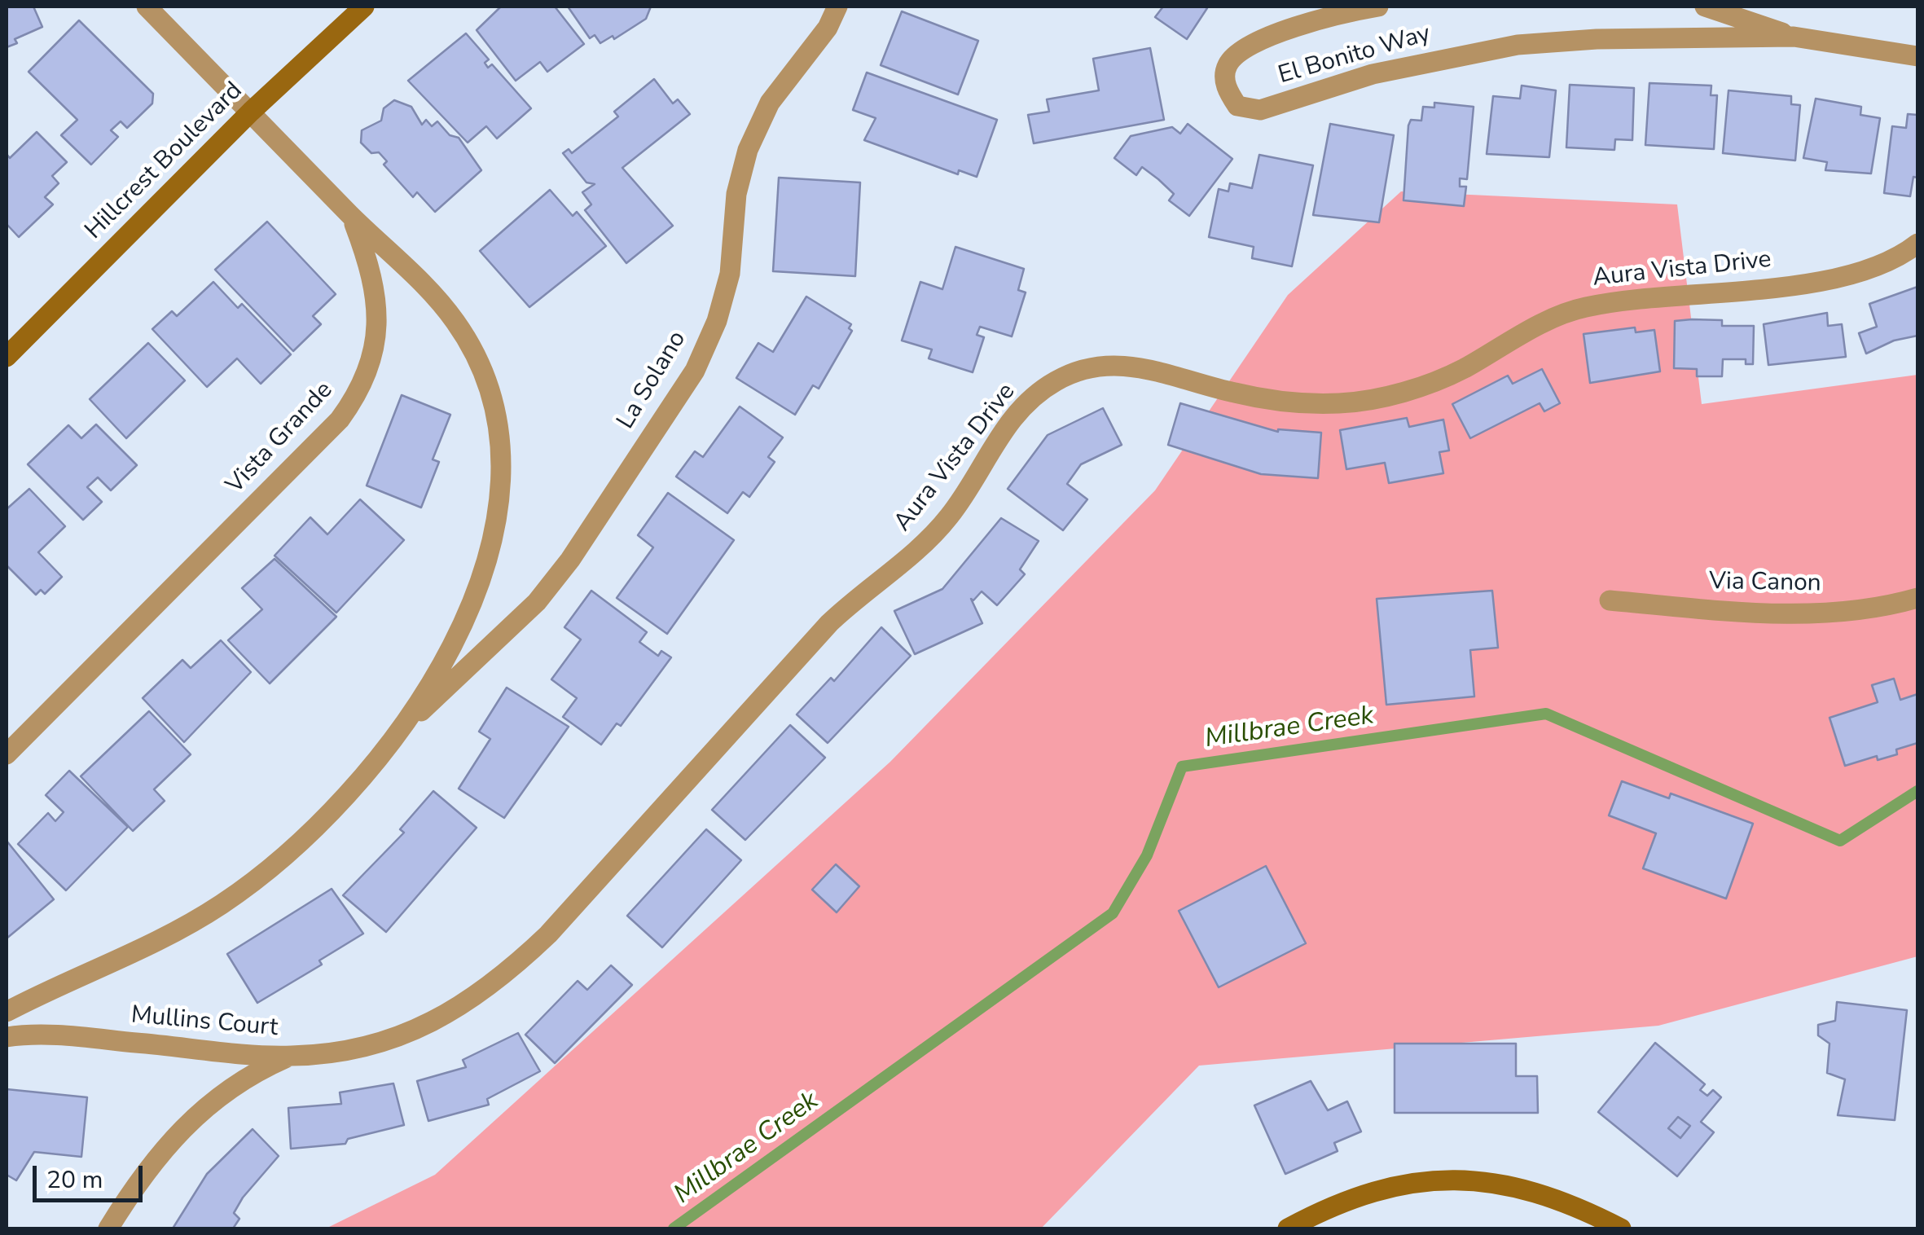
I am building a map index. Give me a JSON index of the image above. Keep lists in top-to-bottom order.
{
  "streets": {
    "street": [
      "El Bonito Way",
      "Hillcrest Boulevard",
      "Aura Vista Drive",
      "La Solano",
      "Vista Grande",
      "Via Canon",
      "Mullins Court"
    ]
  },
  "crossings": [
    ["Hillcrest Boulevard", "Vista Grande"],
    ["Aura Vista Drive", "Mullins Court"]
  ],
  "water": ["Millbrae Creek"],
  "scale_bar": "20 m"
}
